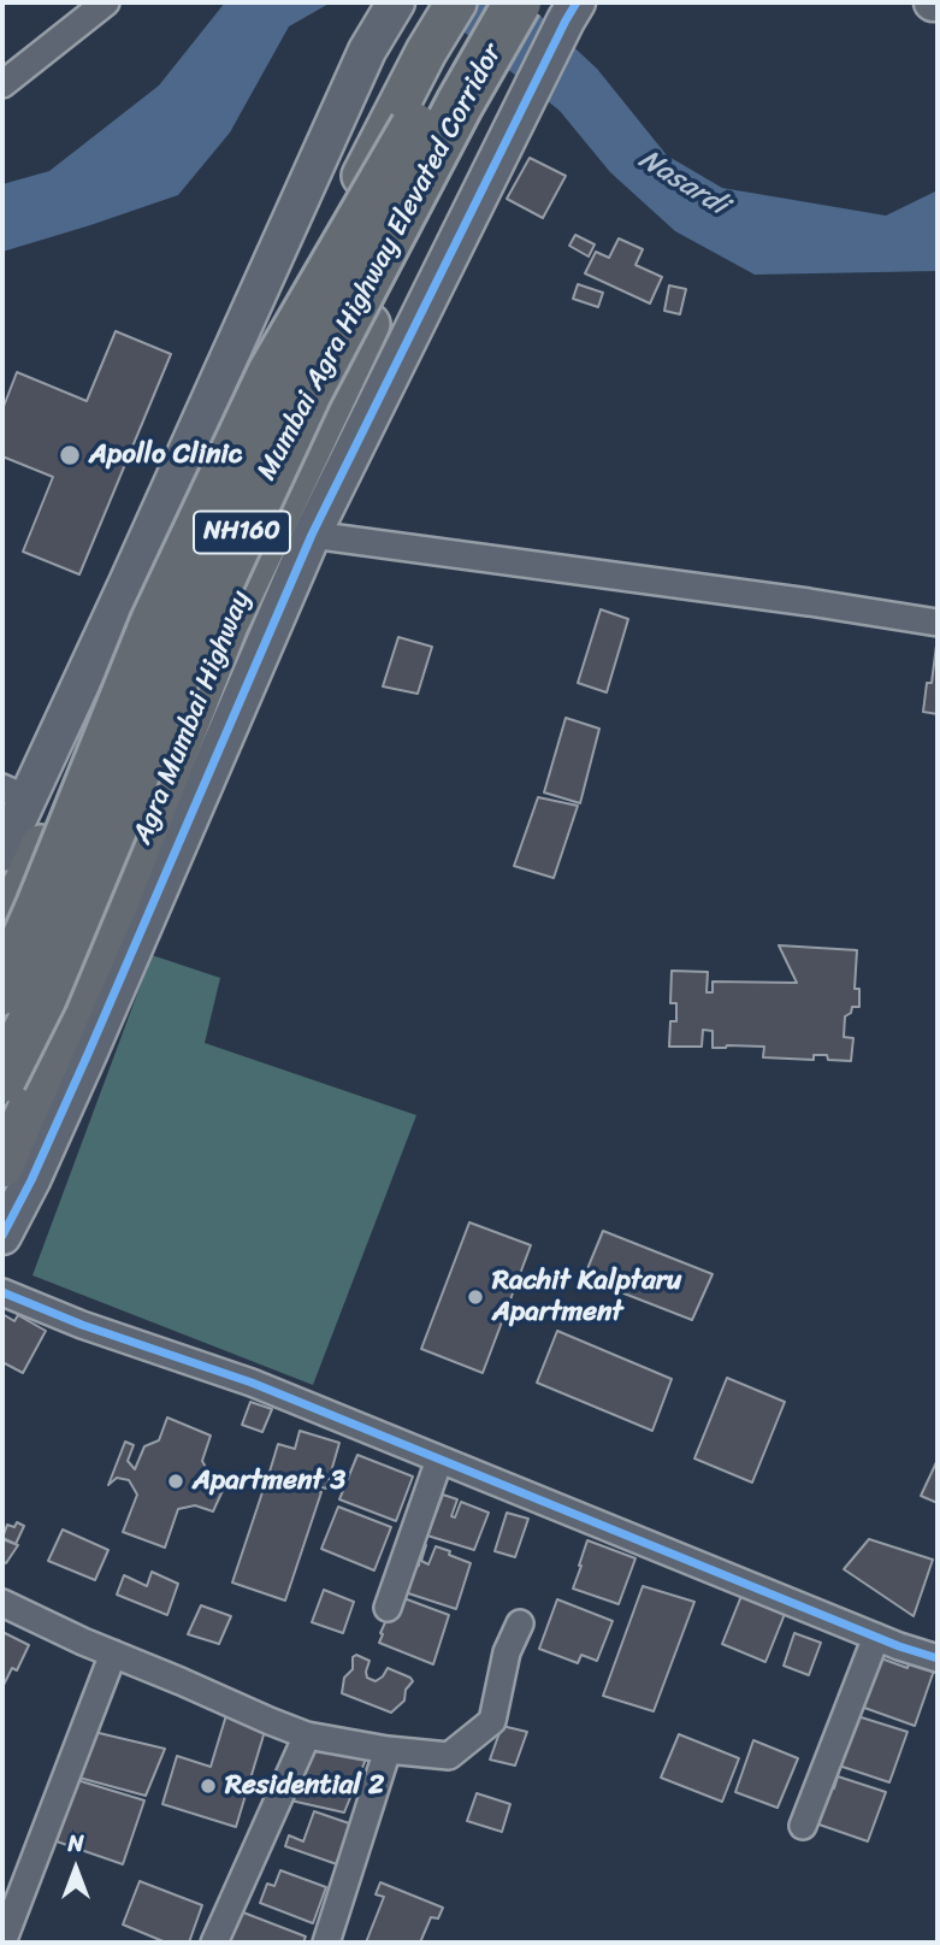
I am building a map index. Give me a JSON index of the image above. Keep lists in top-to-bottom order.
{
  "streets": {
    "highway": ["Mumbai Agra Highway Elevated Corridor", "NH160"],
    "main road": ["Agra Mumbai Highway"]
  },
  "water": ["Nasardi"],
  "places": [
    "Apollo Clinic",
    "Rachit Kalptaru Apartment",
    "Apartment 3",
    "Residential 2"
  ],
  "north": "top"
}
